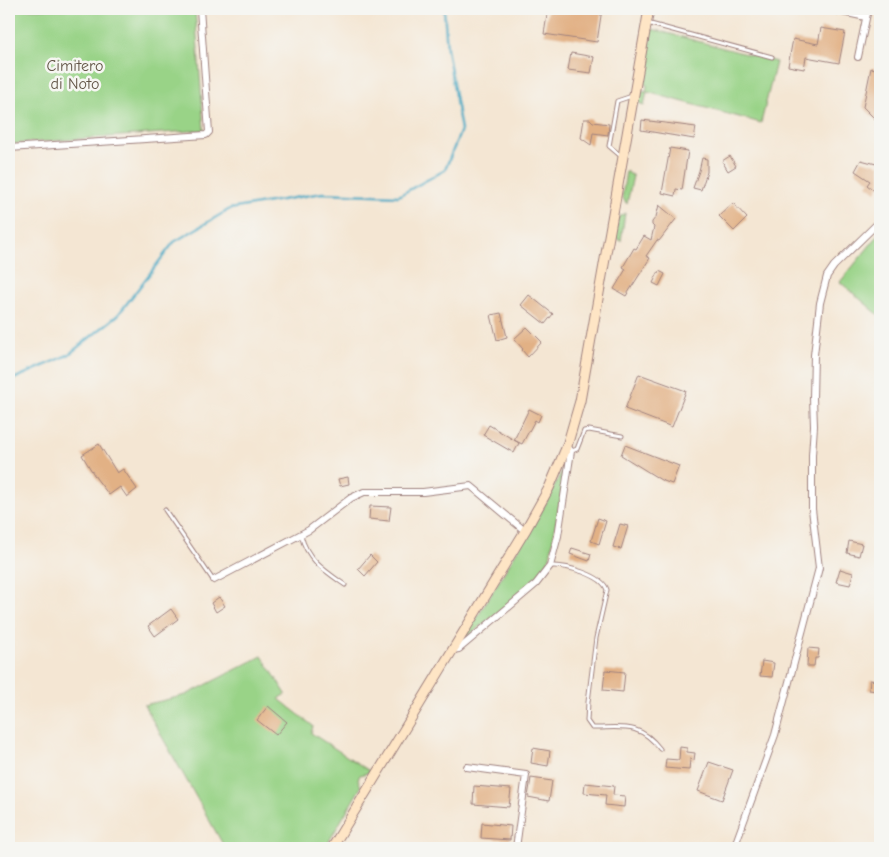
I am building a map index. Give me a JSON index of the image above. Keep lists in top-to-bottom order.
{
  "parks": ["Cimitero di Noto"]
}
